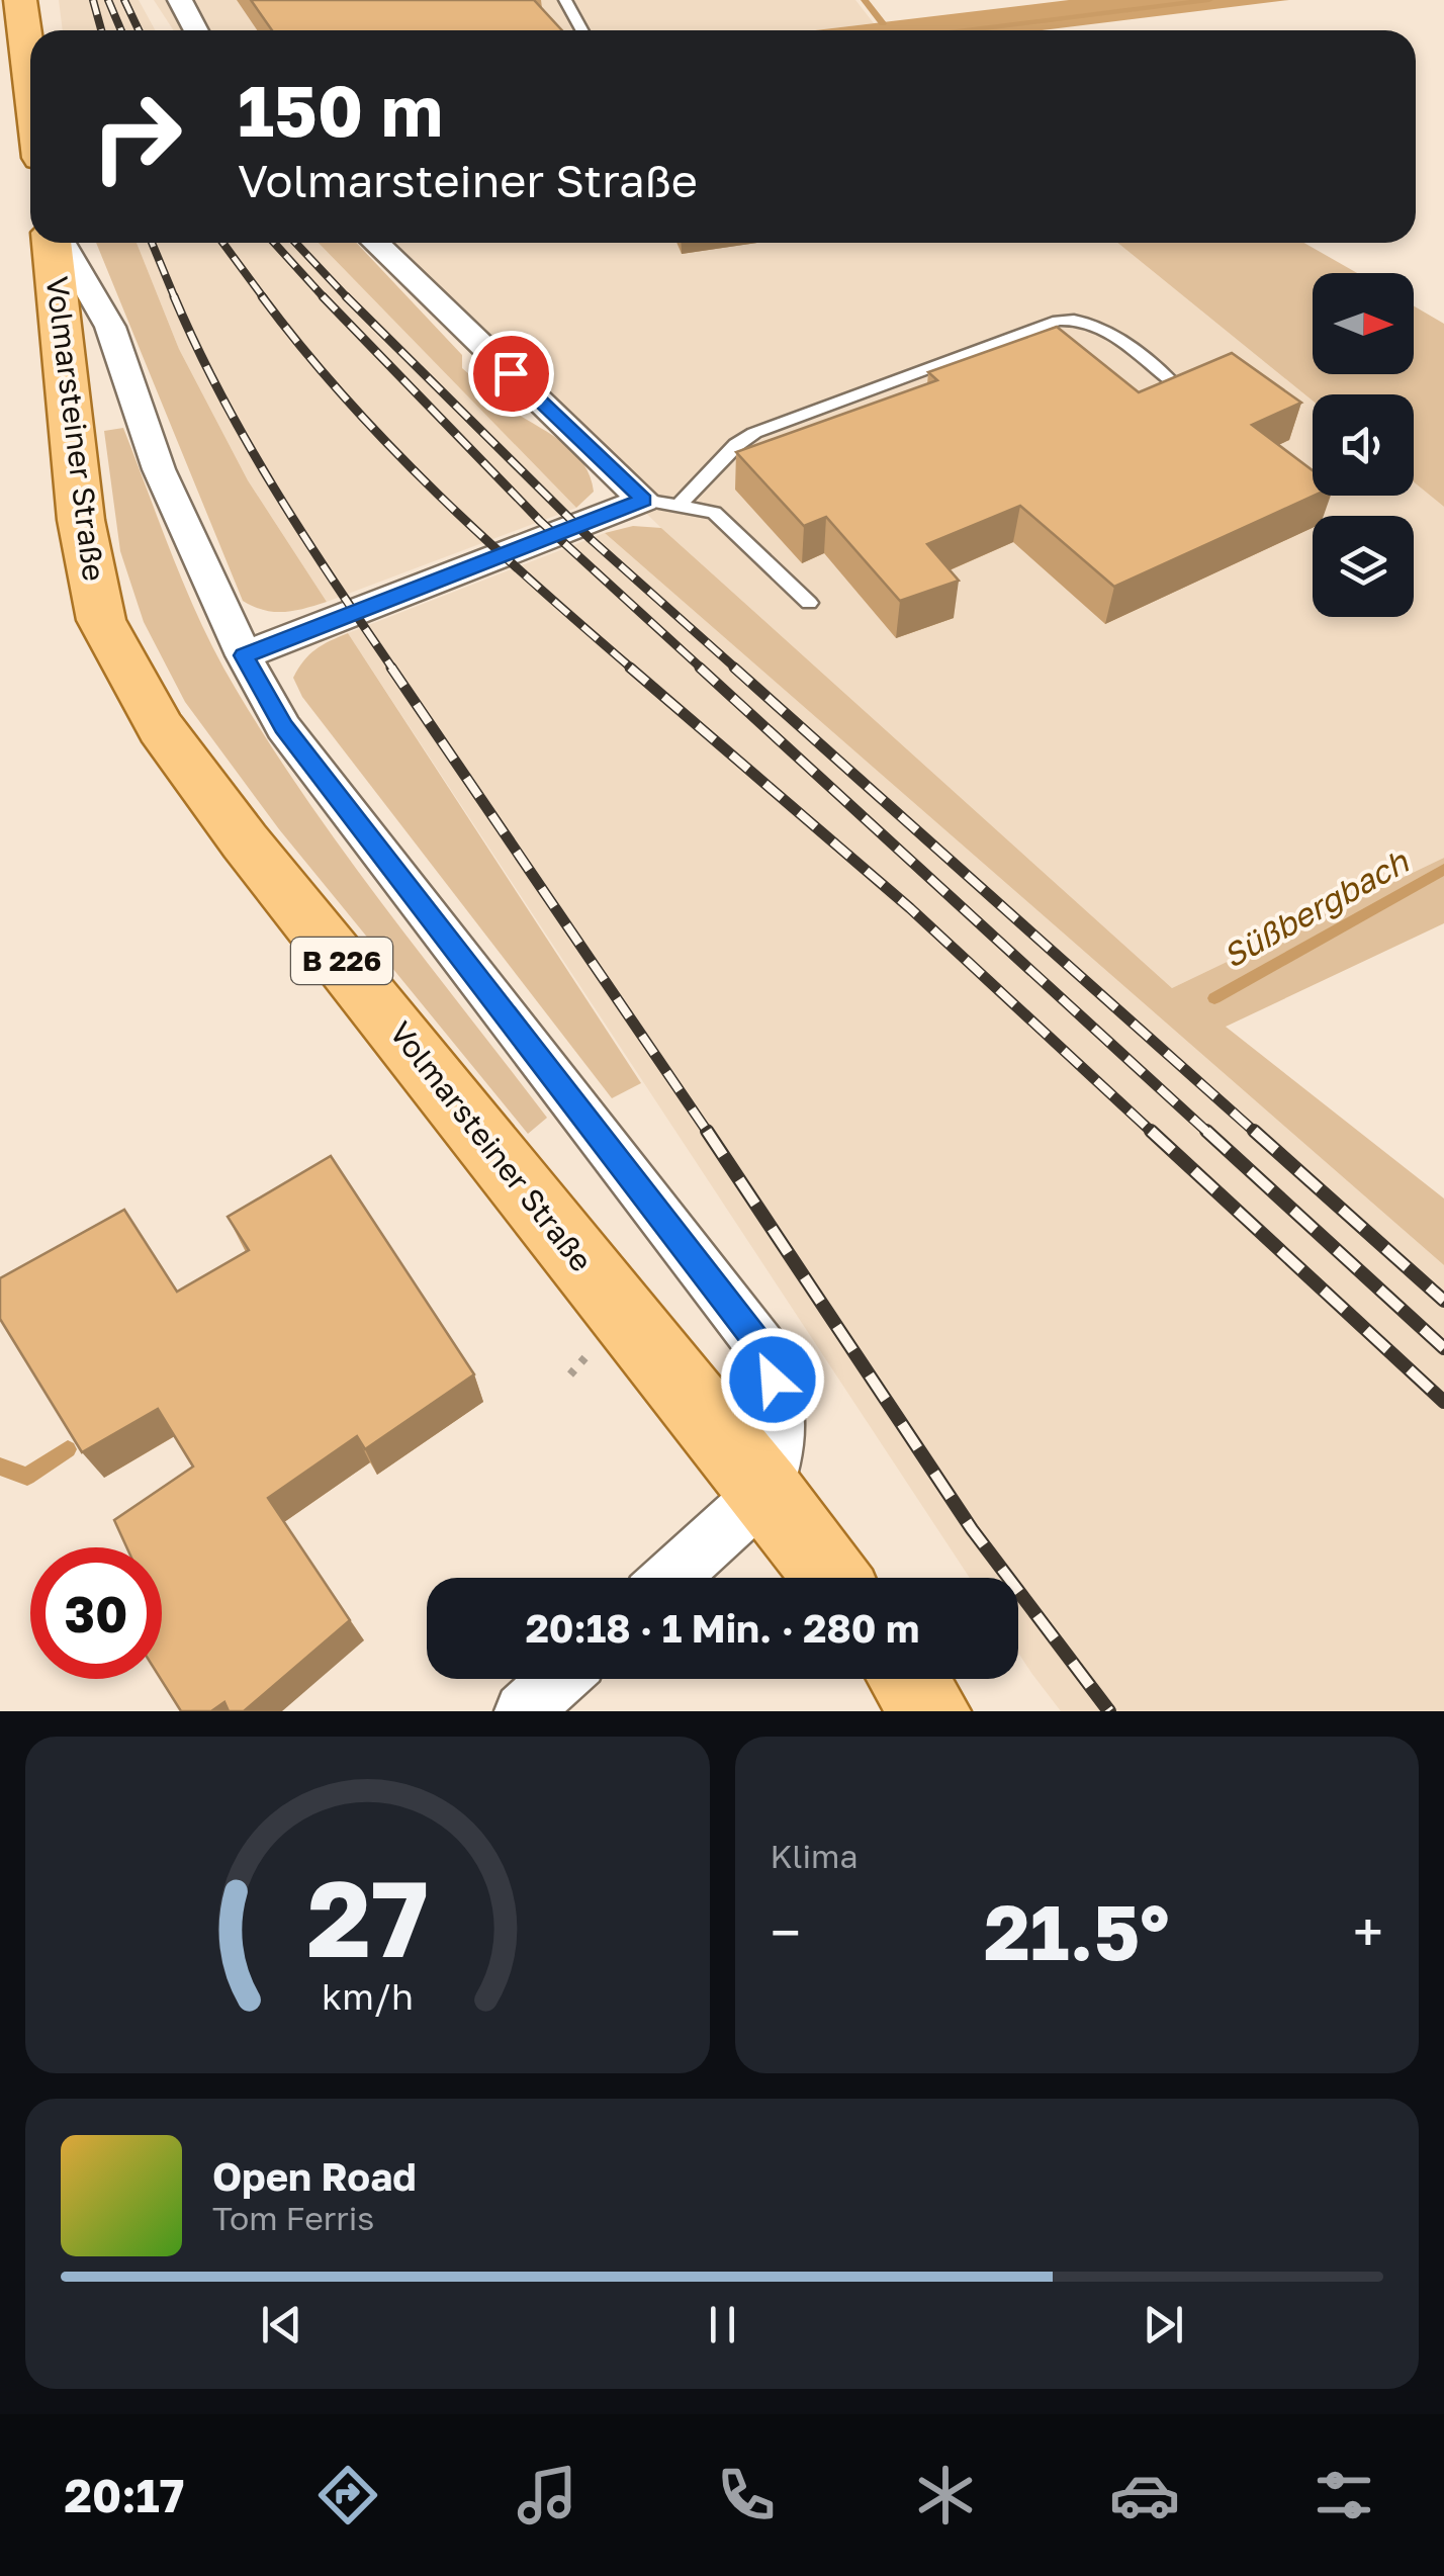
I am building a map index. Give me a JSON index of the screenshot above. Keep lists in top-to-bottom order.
{
  "streets": {
    "main road": ["Volmarsteiner Straße", "B 226"]
  },
  "water": ["Süßbergbach"],
  "north": "right",
  "page": {
    "turn": ["150 m", "Volmarsteiner Straße"],
    "limit": "30",
    "trip": "20:18 · 1 Min. · 280 m",
    "tile": "Klima",
    "heat": ["−", "21.5°", "+"],
    "song": ["Open Road", "Tom Ferris"],
    "tabs": "20:17",
    "gauge": ["27", "km/h"]
  }
}
